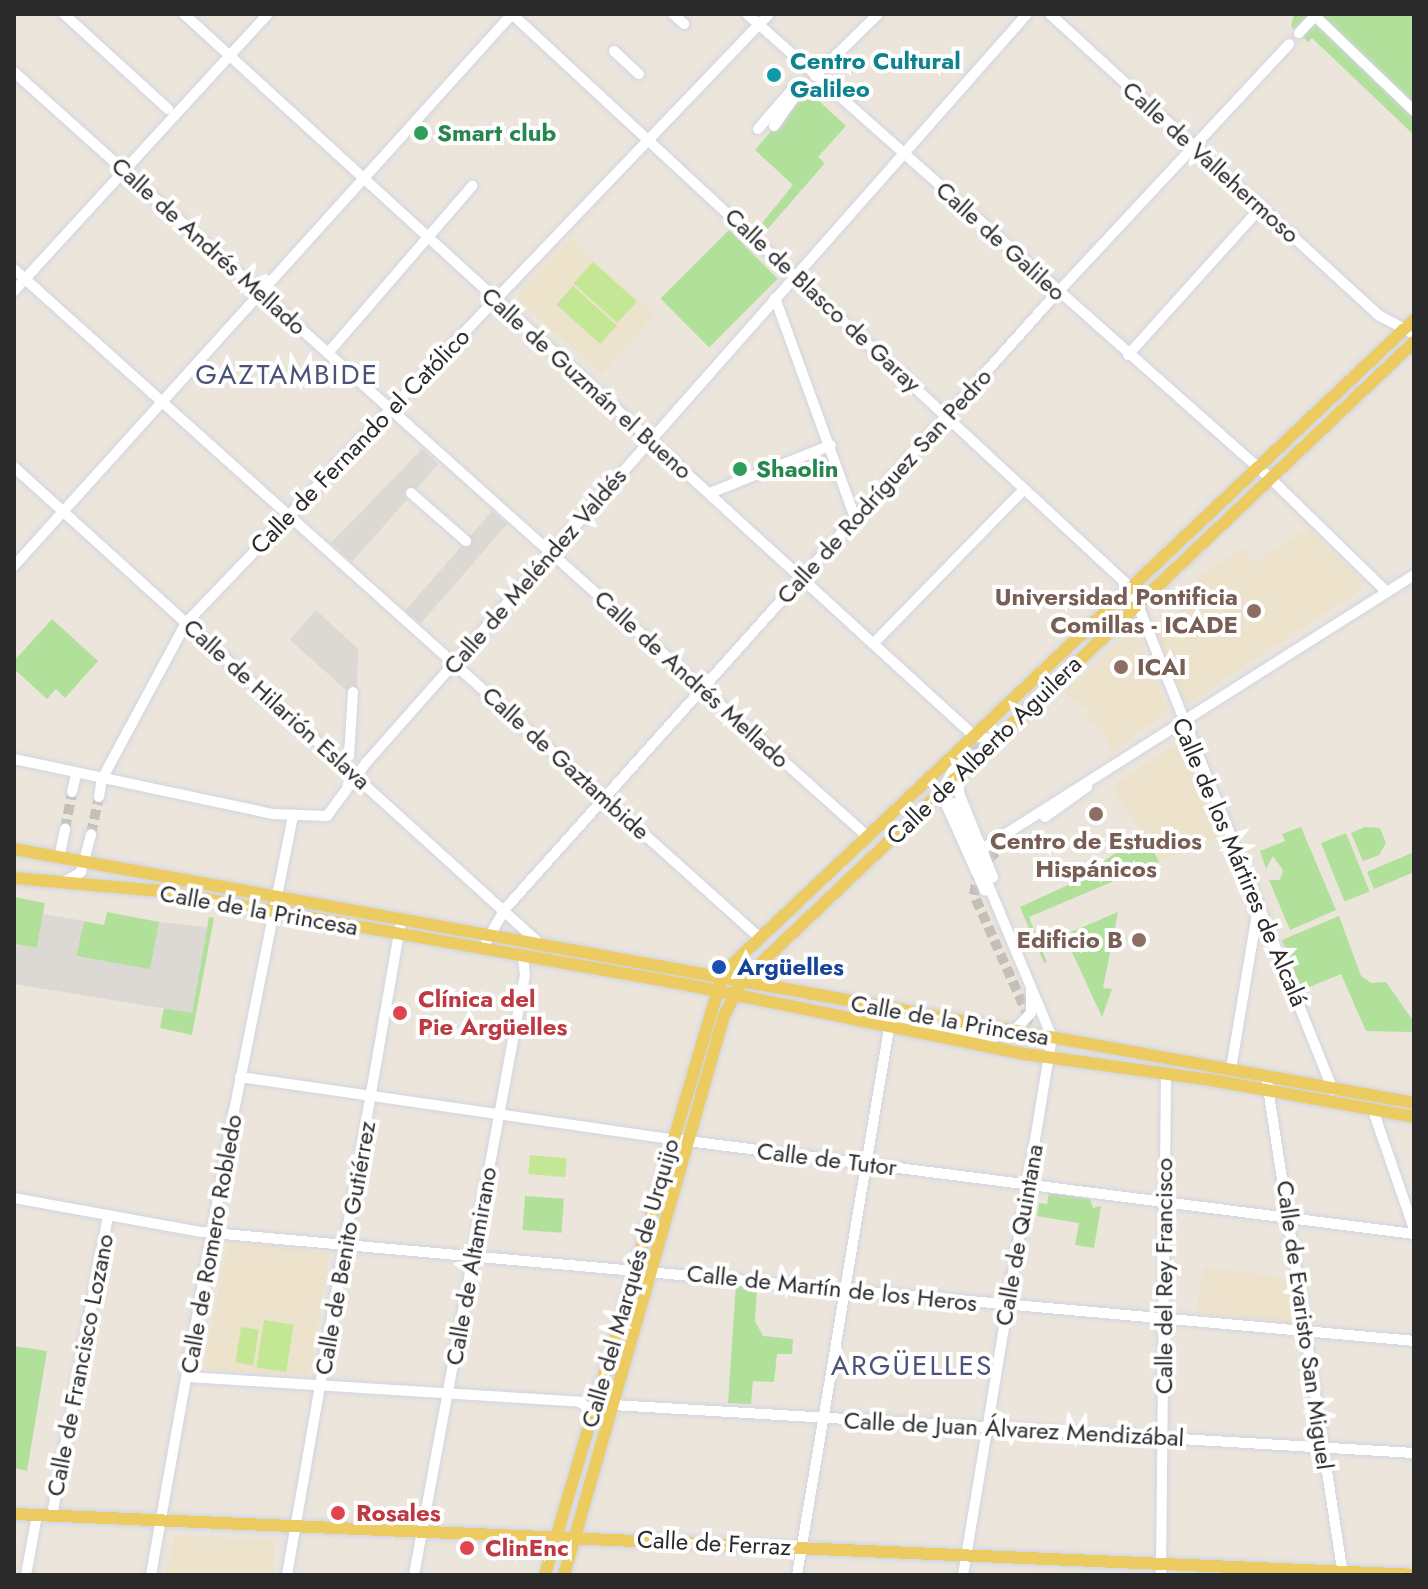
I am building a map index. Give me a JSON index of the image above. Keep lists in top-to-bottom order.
{
  "streets": {
    "main road": [
      "Calle de Alberto Aguilera",
      "Calle de la Princesa",
      "Calle del Marqués de Urquijo",
      "Calle de Ferraz"
    ],
    "street": [
      "Calle de Vallehermoso",
      "Calle de Galileo",
      "Calle de Andrés Mellado",
      "Calle de Blasco de Garay",
      "Calle de Guzmán el Bueno",
      "Calle de Fernando el Católico",
      "Calle de Rodríguez San Pedro",
      "Calle de Meléndez Valdés",
      "Calle de Hilarión Eslava",
      "Calle de Gaztambide",
      "Calle de los Mártires de Alcalá",
      "Calle de Tutor",
      "Calle de Quintana",
      "Calle de Romero Robledo",
      "Calle de Benito Gutiérrez",
      "Calle de Altamirano",
      "Calle del Rey Francisco",
      "Calle de Martín de los Heros",
      "Calle de Evaristo San Miguel",
      "Calle de Francisco Lozano",
      "Calle de Juan Álvarez Mendizábal"
    ]
  },
  "crossings": [
    ["Calle de Vallehermoso", "Calle de Rodríguez San Pedro"],
    ["Calle de Vallehermoso", "Calle de Alberto Aguilera"],
    ["Calle de Galileo", "Calle de Fernando el Católico"],
    ["Calle de Galileo", "Calle de Rodríguez San Pedro"],
    ["Calle de Galileo", "Calle de Meléndez Valdés"],
    ["Calle de Galileo", "Calle de Alberto Aguilera"],
    ["Calle de Andrés Mellado", "Calle de Fernando el Católico"],
    ["Calle de Andrés Mellado", "Calle de Rodríguez San Pedro"],
    ["Calle de Andrés Mellado", "Calle de Meléndez Valdés"],
    ["Calle de Andrés Mellado", "Calle de Alberto Aguilera"],
    ["Calle de Blasco de Garay", "Calle de Fernando el Católico"],
    ["Calle de Blasco de Garay", "Calle de Rodríguez San Pedro"],
    ["Calle de Blasco de Garay", "Calle de Meléndez Valdés"],
    ["Calle de Blasco de Garay", "Calle de Alberto Aguilera"],
    ["Calle de Blasco de Garay", "Calle de los Mártires de Alcalá"],
    ["Calle de Guzmán el Bueno", "Calle de Fernando el Católico"],
    ["Calle de Guzmán el Bueno", "Calle de Rodríguez San Pedro"],
    ["Calle de Guzmán el Bueno", "Calle de Meléndez Valdés"],
    ["Calle de Guzmán el Bueno", "Calle de Alberto Aguilera"],
    ["Calle de Fernando el Católico", "Calle de Hilarión Eslava"],
    ["Calle de Fernando el Católico", "Calle de Gaztambide"],
    ["Calle de Rodríguez San Pedro", "Calle de Hilarión Eslava"],
    ["Calle de Rodríguez San Pedro", "Calle de Gaztambide"],
    ["Calle de Rodríguez San Pedro", "Calle de la Princesa"],
    ["Calle de Meléndez Valdés", "Calle de Hilarión Eslava"],
    ["Calle de Meléndez Valdés", "Calle de Gaztambide"],
    ["Calle de Hilarión Eslava", "Calle de la Princesa"],
    ["Calle de Alberto Aguilera", "Calle de Gaztambide"],
    ["Calle de Alberto Aguilera", "Calle de los Mártires de Alcalá"],
    ["Calle de Alberto Aguilera", "Calle de la Princesa"],
    ["Calle de Alberto Aguilera", "Calle del Marqués de Urquijo"],
    ["Calle de los Mártires de Alcalá", "Calle de la Princesa"],
    ["Calle de la Princesa", "Calle de Quintana"],
    ["Calle de la Princesa", "Calle de Romero Robledo"],
    ["Calle de la Princesa", "Calle de Benito Gutiérrez"],
    ["Calle de la Princesa", "Calle de Altamirano"],
    ["Calle de la Princesa", "Calle del Rey Francisco"],
    ["Calle de la Princesa", "Calle del Marqués de Urquijo"],
    ["Calle de la Princesa", "Calle de Evaristo San Miguel"],
    ["Calle de Tutor", "Calle de Quintana"],
    ["Calle de Tutor", "Calle de Romero Robledo"],
    ["Calle de Tutor", "Calle de Benito Gutiérrez"],
    ["Calle de Tutor", "Calle de Altamirano"],
    ["Calle de Tutor", "Calle del Rey Francisco"],
    ["Calle de Tutor", "Calle del Marqués de Urquijo"],
    ["Calle de Tutor", "Calle de Evaristo San Miguel"],
    ["Calle de Quintana", "Calle de Martín de los Heros"],
    ["Calle de Quintana", "Calle de Juan Álvarez Mendizábal"],
    ["Calle de Quintana", "Calle de Ferraz"],
    ["Calle de Romero Robledo", "Calle de Martín de los Heros"],
    ["Calle de Romero Robledo", "Calle de Ferraz"],
    ["Calle de Benito Gutiérrez", "Calle de Martín de los Heros"],
    ["Calle de Benito Gutiérrez", "Calle de Ferraz"],
    ["Calle de Altamirano", "Calle de Martín de los Heros"],
    ["Calle de Altamirano", "Calle de Ferraz"],
    ["Calle del Rey Francisco", "Calle de Martín de los Heros"],
    ["Calle del Rey Francisco", "Calle de Juan Álvarez Mendizábal"],
    ["Calle del Rey Francisco", "Calle de Ferraz"],
    ["Calle del Marqués de Urquijo", "Calle de Martín de los Heros"],
    ["Calle del Marqués de Urquijo", "Calle de Juan Álvarez Mendizábal"],
    ["Calle del Marqués de Urquijo", "Calle de Ferraz"],
    ["Calle de Martín de los Heros", "Calle de Evaristo San Miguel"],
    ["Calle de Martín de los Heros", "Calle de Francisco Lozano"],
    ["Calle de Evaristo San Miguel", "Calle de Juan Álvarez Mendizábal"],
    ["Calle de Evaristo San Miguel", "Calle de Ferraz"],
    ["Calle de Francisco Lozano", "Calle de Ferraz"]
  ],
  "districts": ["GAZTAMBIDE", "ARGÜELLES"],
  "places": [
    "Centro Cultural Galileo",
    "Smart club",
    "Shaolin",
    "Universidad Pontificia Comillas - ICADE",
    "ICAI",
    "Centro de Estudios Hispánicos",
    "Edificio B",
    "Argüelles",
    "Clínica del Pie Argüelles",
    "Rosales",
    "ClinEnc"
  ]
}
